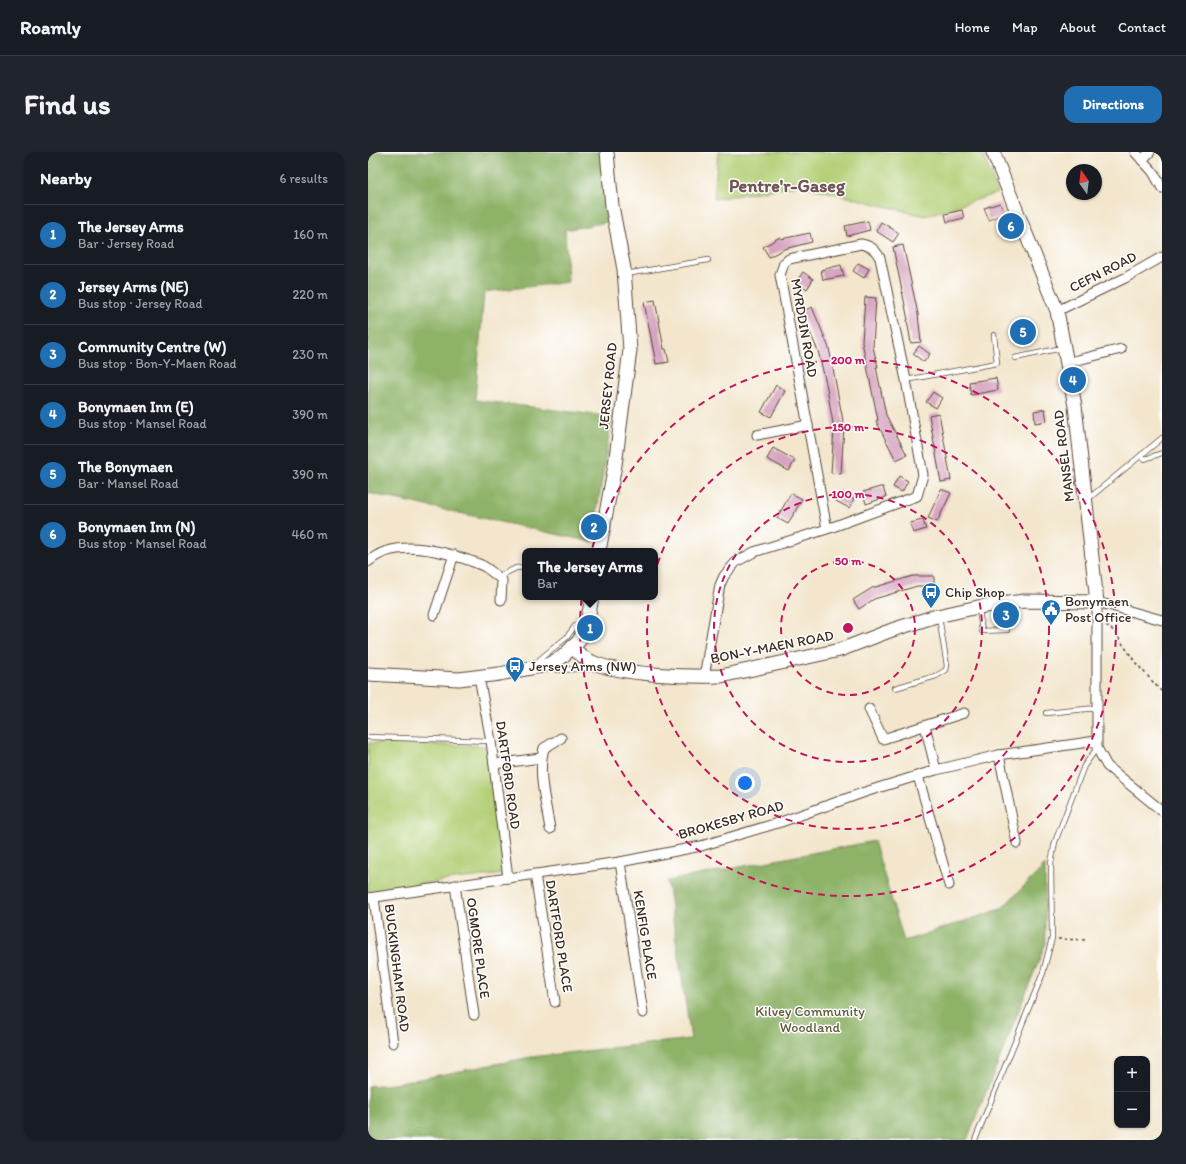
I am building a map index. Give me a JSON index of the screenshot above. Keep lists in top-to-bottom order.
{
  "streets": {
    "street": [
      "CEFN ROAD",
      "MYRDDIN ROAD",
      "JERSEY ROAD",
      "MANSEL ROAD",
      "BON-Y-MAEN ROAD",
      "DARTFORD ROAD",
      "BROKESBY ROAD",
      "KENFIG PLACE",
      "DARTFORD PLACE",
      "OGMORE PLACE",
      "BUCKINGHAM ROAD"
    ]
  },
  "crossings": [
    ["CEFN ROAD", "MANSEL ROAD"],
    ["MANSEL ROAD", "BON-Y-MAEN ROAD"],
    ["DARTFORD ROAD", "BROKESBY ROAD"],
    ["BROKESBY ROAD", "KENFIG PLACE"],
    ["BROKESBY ROAD", "DARTFORD PLACE"],
    ["BROKESBY ROAD", "OGMORE PLACE"],
    ["BROKESBY ROAD", "BUCKINGHAM ROAD"]
  ],
  "districts": ["Pentre'r-Gaseg"],
  "parks": ["Kilvey Community Woodland"],
  "places": {
    "bus stop": ["Chip Shop", "Jersey Arms (NW)"],
    "public building": ["Bonymaen Post Office"]
  },
  "north": "top",
  "page": {
    "header": "Roamly",
    "nav": [
      "Home",
      "Map",
      "About",
      "Contact"
    ],
    "buttons": "Directions",
    "title": "Find us",
    "heading": ["Nearby", "6 results"],
    "list": [
      {
        "mark": "1",
        "name": "The Jersey Arms",
        "note": "Bar · Jersey Road",
        "value": "160 m"
      },
      {
        "mark": "2",
        "name": "Jersey Arms (NE)",
        "note": "Bus stop · Jersey Road",
        "value": "220 m"
      },
      {
        "mark": "3",
        "name": "Community Centre (W)",
        "note": "Bus stop · Bon-Y-Maen Road",
        "value": "230 m"
      },
      {
        "mark": "4",
        "name": "Bonymaen Inn (E)",
        "note": "Bus stop · Mansel Road",
        "value": "390 m"
      },
      {
        "mark": "5",
        "name": "The Bonymaen",
        "note": "Bar · Mansel Road",
        "value": "390 m"
      },
      {
        "mark": "6",
        "name": "Bonymaen Inn (N)",
        "note": "Bus stop · Mansel Road",
        "value": "460 m"
      }
    ],
    "pins": [
      "6",
      "5",
      "4",
      "2",
      "3",
      "1"
    ],
    "popup": ["The Jersey Arms", "Bar"],
    "map_buttons": ["+", "−"]
  },
  "rings": [
    "200 m",
    "150 m",
    "100 m",
    "50 m"
  ]
}
